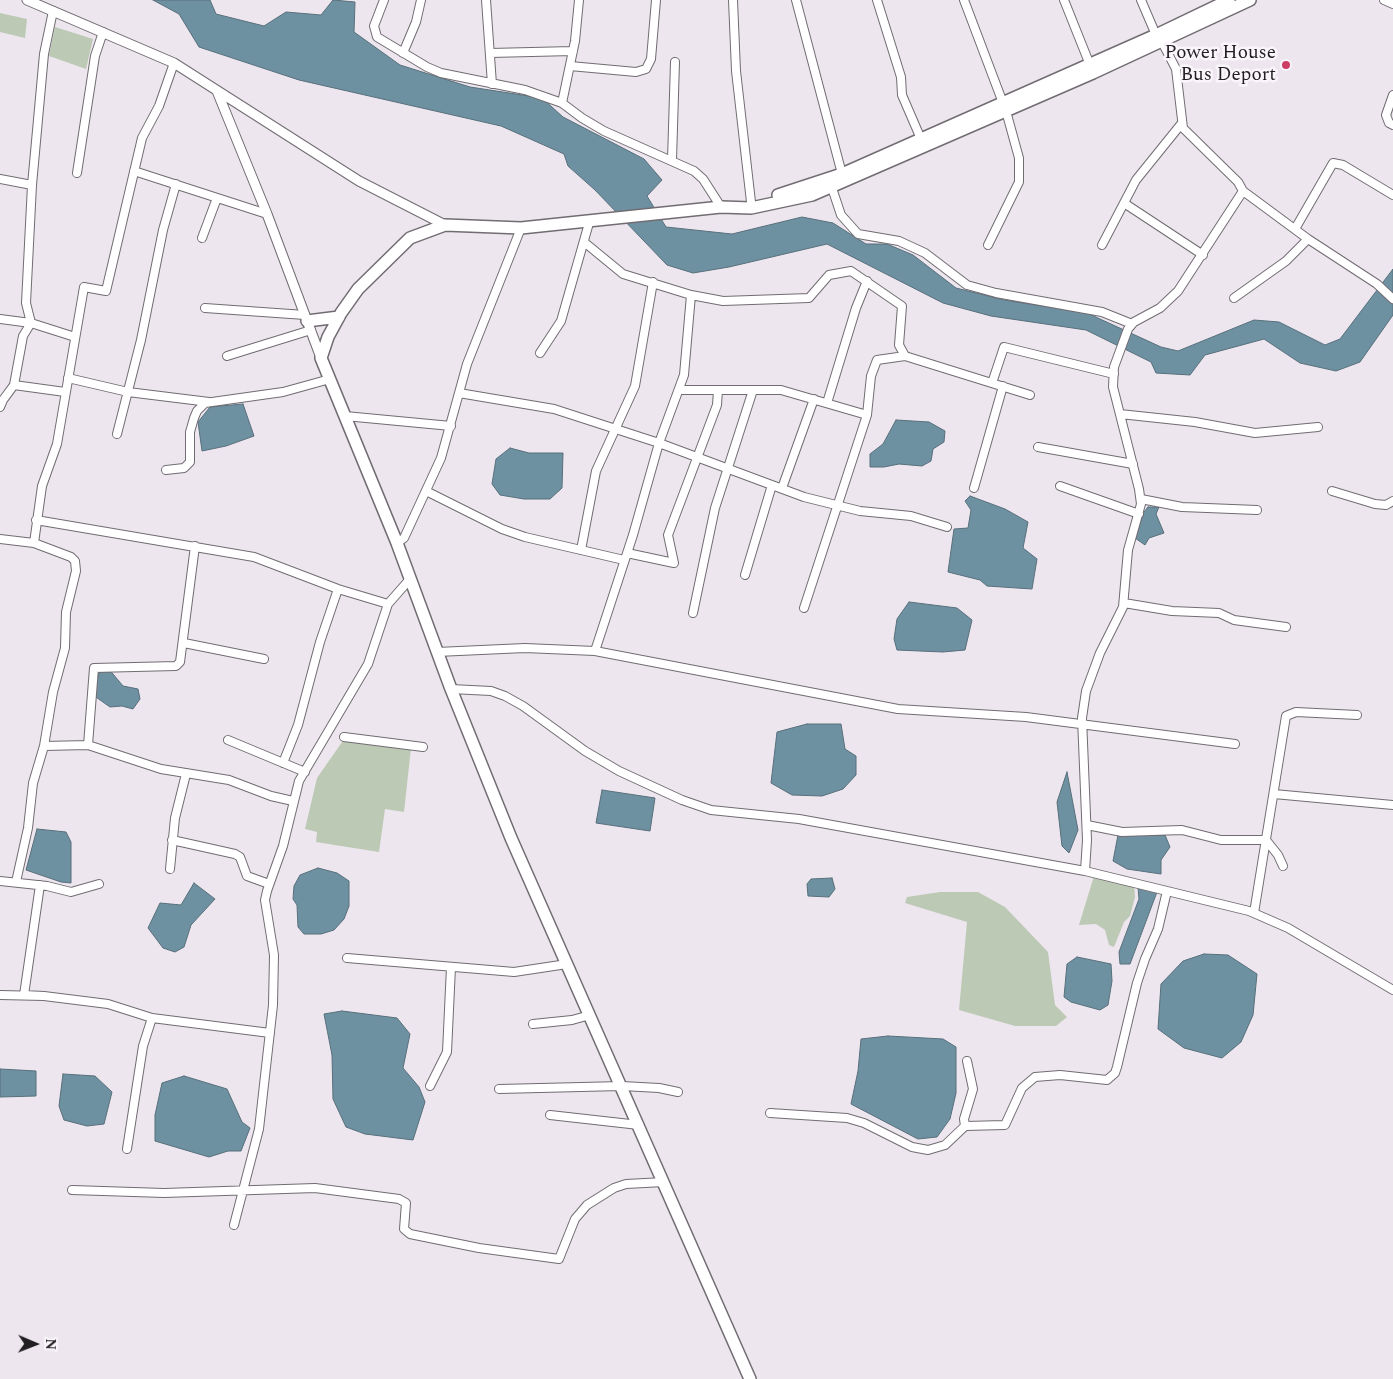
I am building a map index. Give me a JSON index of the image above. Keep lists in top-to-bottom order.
{
  "places": ["Power House Bus Deport"],
  "north": "right"
}
